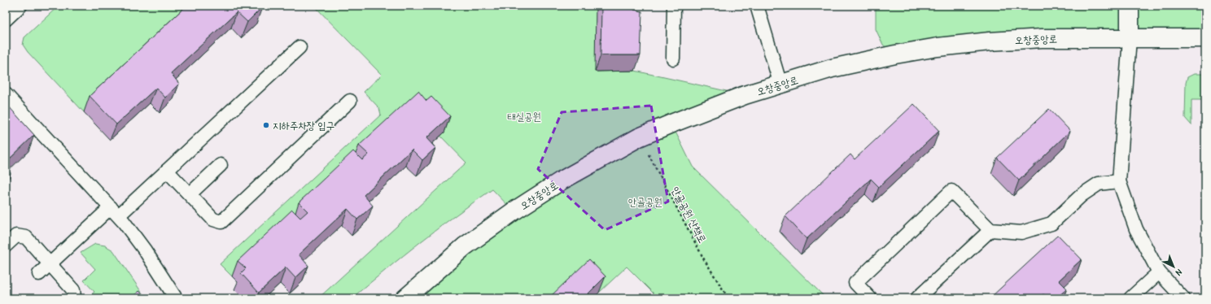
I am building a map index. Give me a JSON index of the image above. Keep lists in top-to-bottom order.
{
  "streets": {
    "street": ["오창중앙로"],
    "path": ["안골공원 산책로"]
  },
  "crossings": [
    ["오창중앙로", "안골공원 산책로"]
  ],
  "parks": ["태실공원", "안골공원"],
  "places": ["지하주차장 입구"],
  "north": "bottom right"
}
